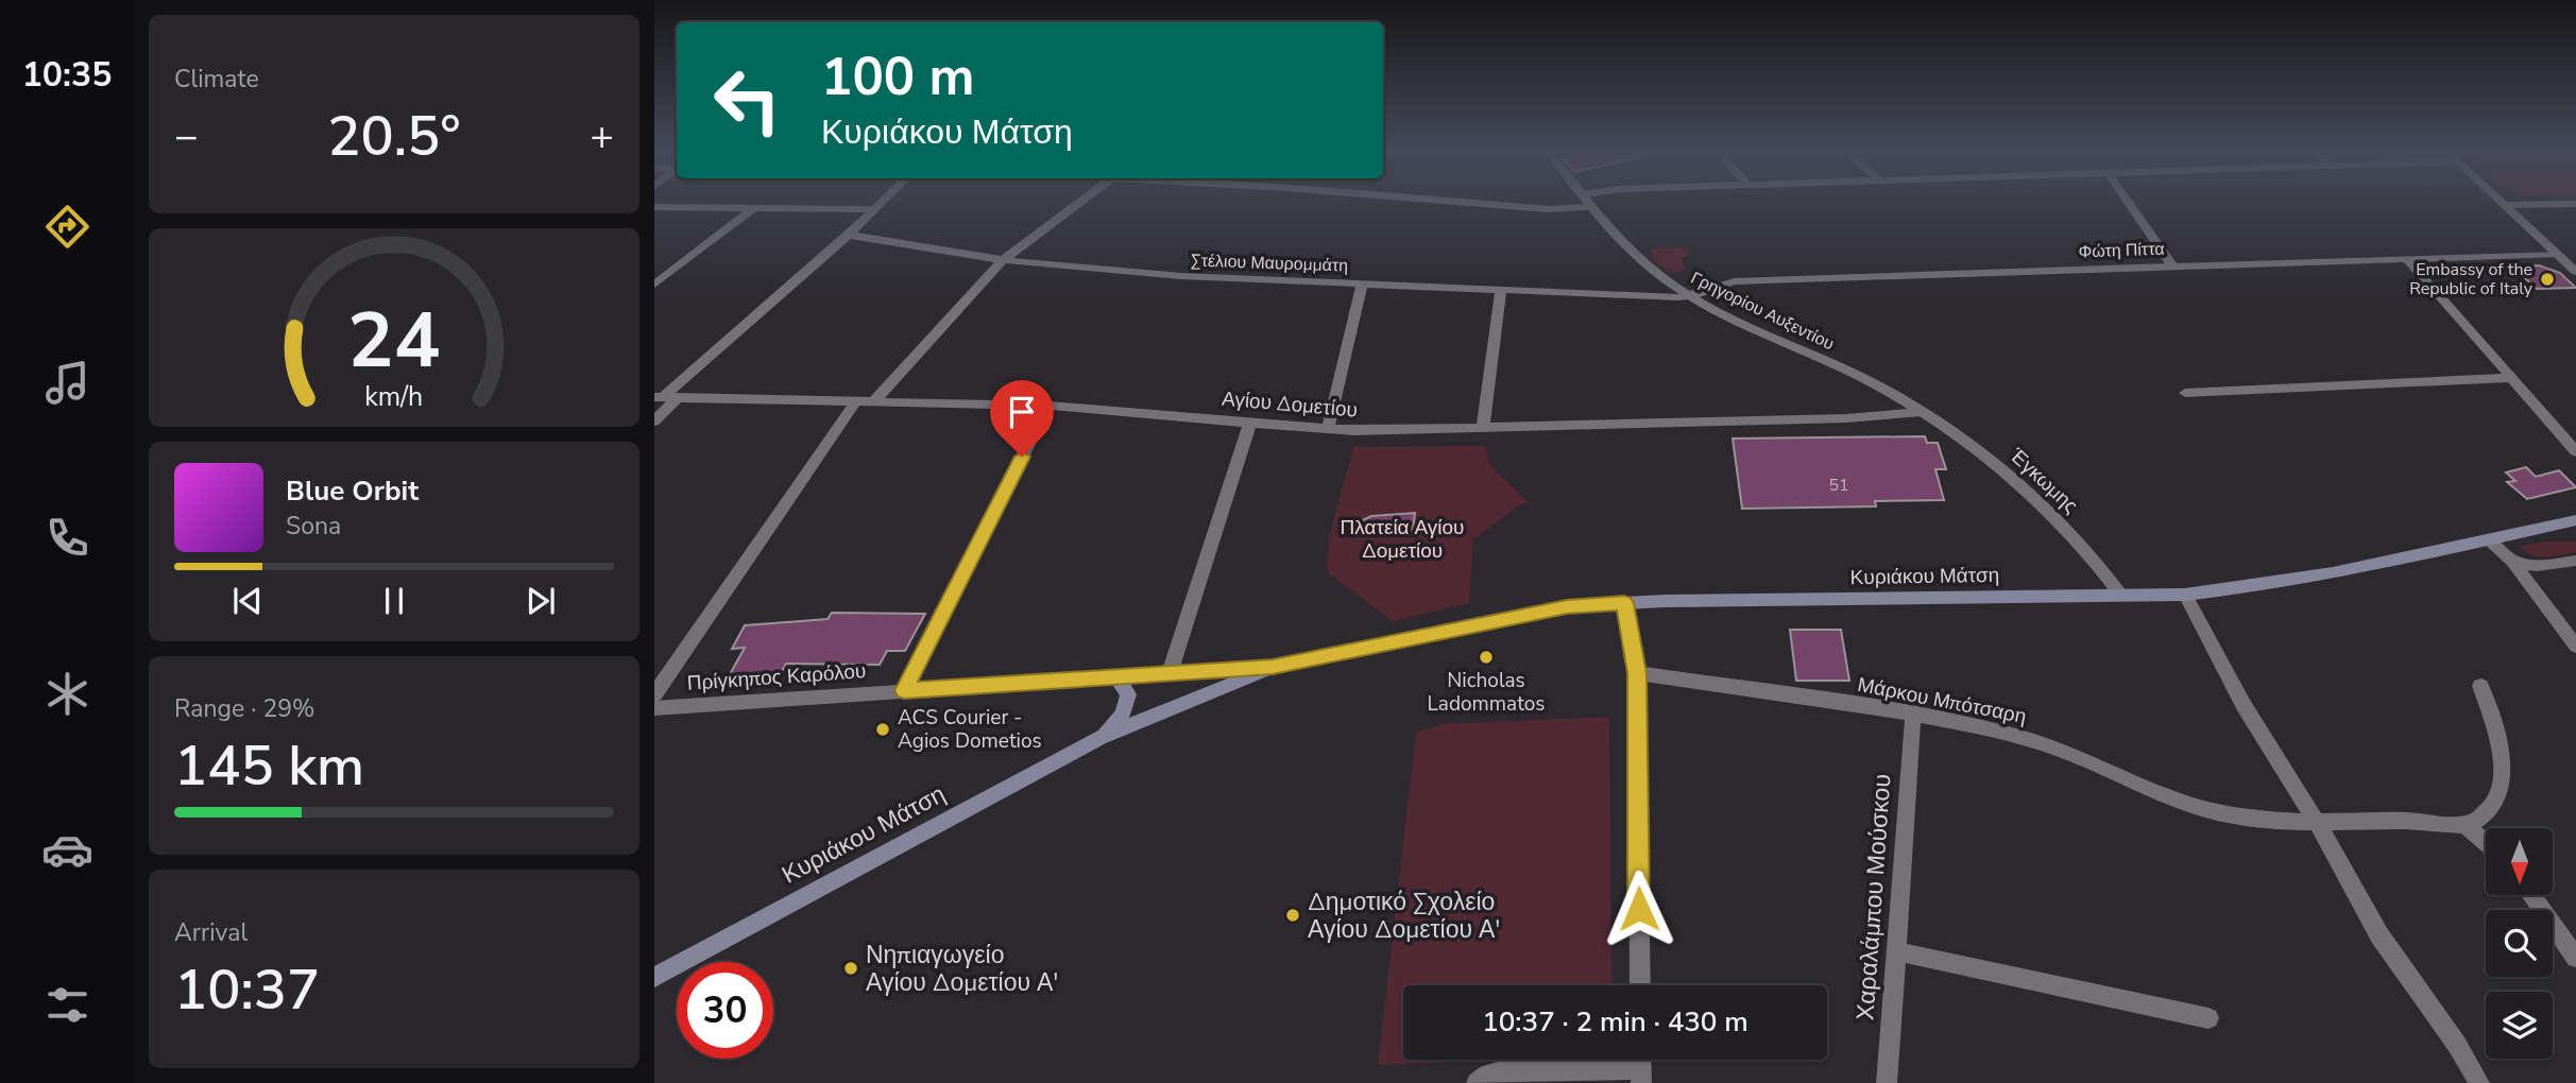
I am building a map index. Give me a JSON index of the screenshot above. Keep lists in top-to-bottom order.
{
  "streets": {
    "main road": ["Κυριάκου Μάτση"],
    "street": [
      "Φώτη Πίττα",
      "Στέλιου Μαυρομμάτη",
      "Γρηγορίου Αυξεντίου",
      "Αγίου Δομετίου",
      "Έγκωμης",
      "Πρίγκηπος Καρόλου",
      "Μάρκου Μπότσαρη",
      "Χαραλάμπου Μούσκου"
    ]
  },
  "crossings": [
    ["Φώτη Πίττα", "Στέλιου Μαυρομμάτη"],
    ["Φώτη Πίττα", "Γρηγορίου Αυξεντίου"],
    ["Στέλιου Μαυρομμάτη", "Γρηγορίου Αυξεντίου"],
    ["Γρηγορίου Αυξεντίου", "Αγίου Δομετίου"],
    ["Γρηγορίου Αυξεντίου", "Έγκωμης"],
    ["Αγίου Δομετίου", "Έγκωμης"],
    ["Έγκωμης", "Κυριάκου Μάτση"],
    ["Κυριάκου Μάτση", "Πρίγκηπος Καρόλου"],
    ["Μάρκου Μπότσαρη", "Χαραλάμπου Μούσκου"]
  ],
  "parks": ["Πλατεία Αγίου Δομετίου"],
  "places": [
    "Embassy of the Republic of Italy",
    "Nicholas Ladommatos",
    "ACS Courier - Agios Dometios",
    "Δημοτικό Σχολείο Αγίου Δομετίου Αʹ",
    "Νηπιαγωγείο Αγίου Δομετίου Αʹ"
  ],
  "house_numbers": ["51"],
  "north": "bottom",
  "page": {
    "tabs": "10:35",
    "tile": [
      "Climate",
      ["Range · 29%", "145 km"],
      ["Arrival", "10:37"]
    ],
    "turn": ["100 m", "Κυριάκου Μάτση"],
    "heat": ["−", "20.5°", "+"],
    "song": ["Blue Orbit", "Sona"],
    "limit": "30",
    "trip": "10:37 · 2 min · 430 m",
    "gauge": ["24", "km/h"]
  }
}
